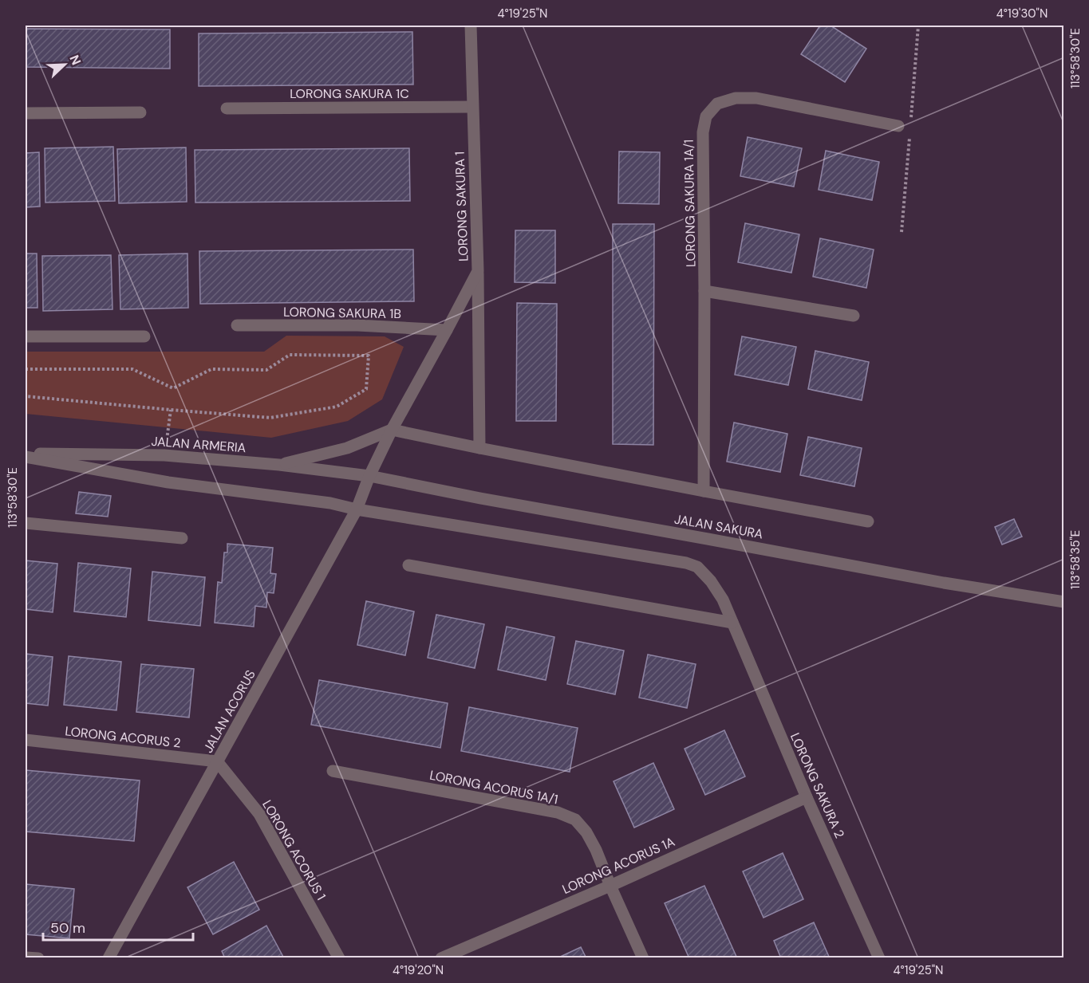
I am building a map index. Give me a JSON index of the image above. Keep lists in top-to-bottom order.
{
  "streets": {
    "street": [
      "LORONG SAKURA 1C",
      "LORONG SAKURA 1A/1",
      "LORONG SAKURA 1",
      "LORONG SAKURA 1B",
      "JALAN ARMERIA",
      "JALAN SAKURA",
      "JALAN ACORUS",
      "LORONG ACORUS 2",
      "LORONG SAKURA 2",
      "LORONG ACORUS 1A/1",
      "LORONG ACORUS 1",
      "LORONG ACORUS 1A"
    ]
  },
  "crossings": [
    ["LORONG SAKURA 1C", "LORONG SAKURA 1"],
    ["LORONG SAKURA 1", "LORONG SAKURA 1B"],
    ["LORONG SAKURA 1", "JALAN ARMERIA"],
    ["LORONG SAKURA 1", "JALAN SAKURA"],
    ["LORONG SAKURA 1", "JALAN ACORUS"],
    ["JALAN ARMERIA", "JALAN SAKURA"],
    ["JALAN ARMERIA", "JALAN ACORUS"],
    ["JALAN SAKURA", "JALAN ACORUS"],
    ["JALAN ACORUS", "LORONG ACORUS 2"],
    ["JALAN ACORUS", "LORONG ACORUS 1"],
    ["LORONG ACORUS 2", "LORONG ACORUS 1"],
    ["LORONG SAKURA 2", "LORONG ACORUS 1A"],
    ["LORONG ACORUS 1A/1", "LORONG ACORUS 1A"]
  ],
  "scale_bar": "50 m",
  "north": "top right",
  "coordinates": [
    "4°19'25\"N",
    "4°19'30\"N",
    "113°58'30\"E",
    "113°58'35\"E",
    "4°19'20\"N"
  ]
}
